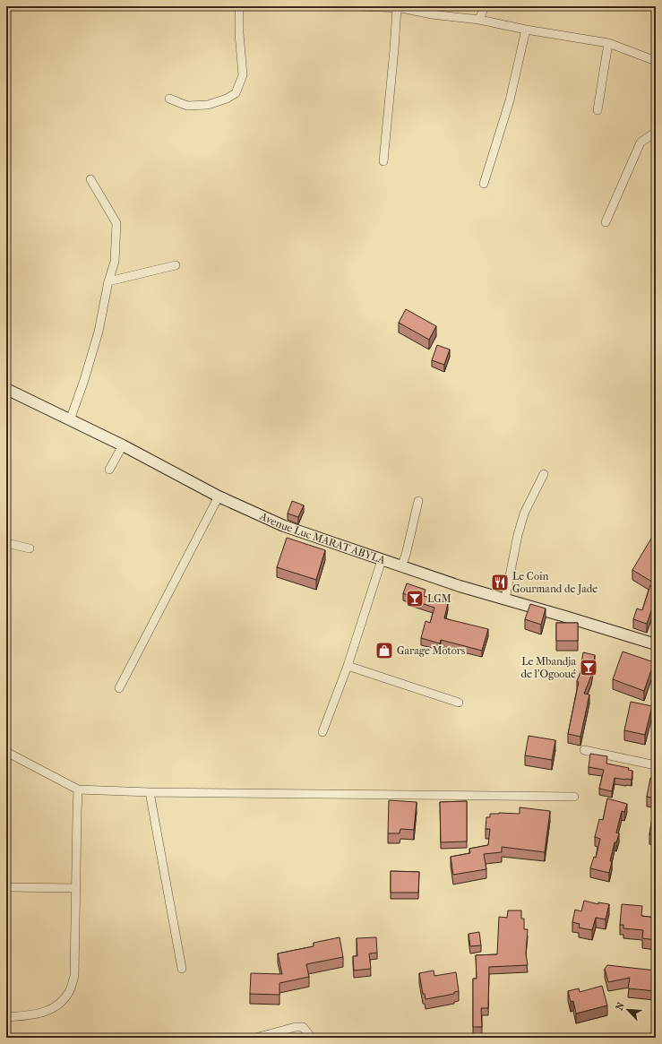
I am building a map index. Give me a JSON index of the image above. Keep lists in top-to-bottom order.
{
  "streets": {
    "street": ["Avenue Luc MARAT ABYLA"]
  },
  "places": {
    "restaurant": ["Le Coin Gourmand de Jade"],
    "bar": ["LGM", "Le Mbandja de l'Ogooué"],
    "shop": ["Garage Motors"]
  },
  "north": "top left"
}
